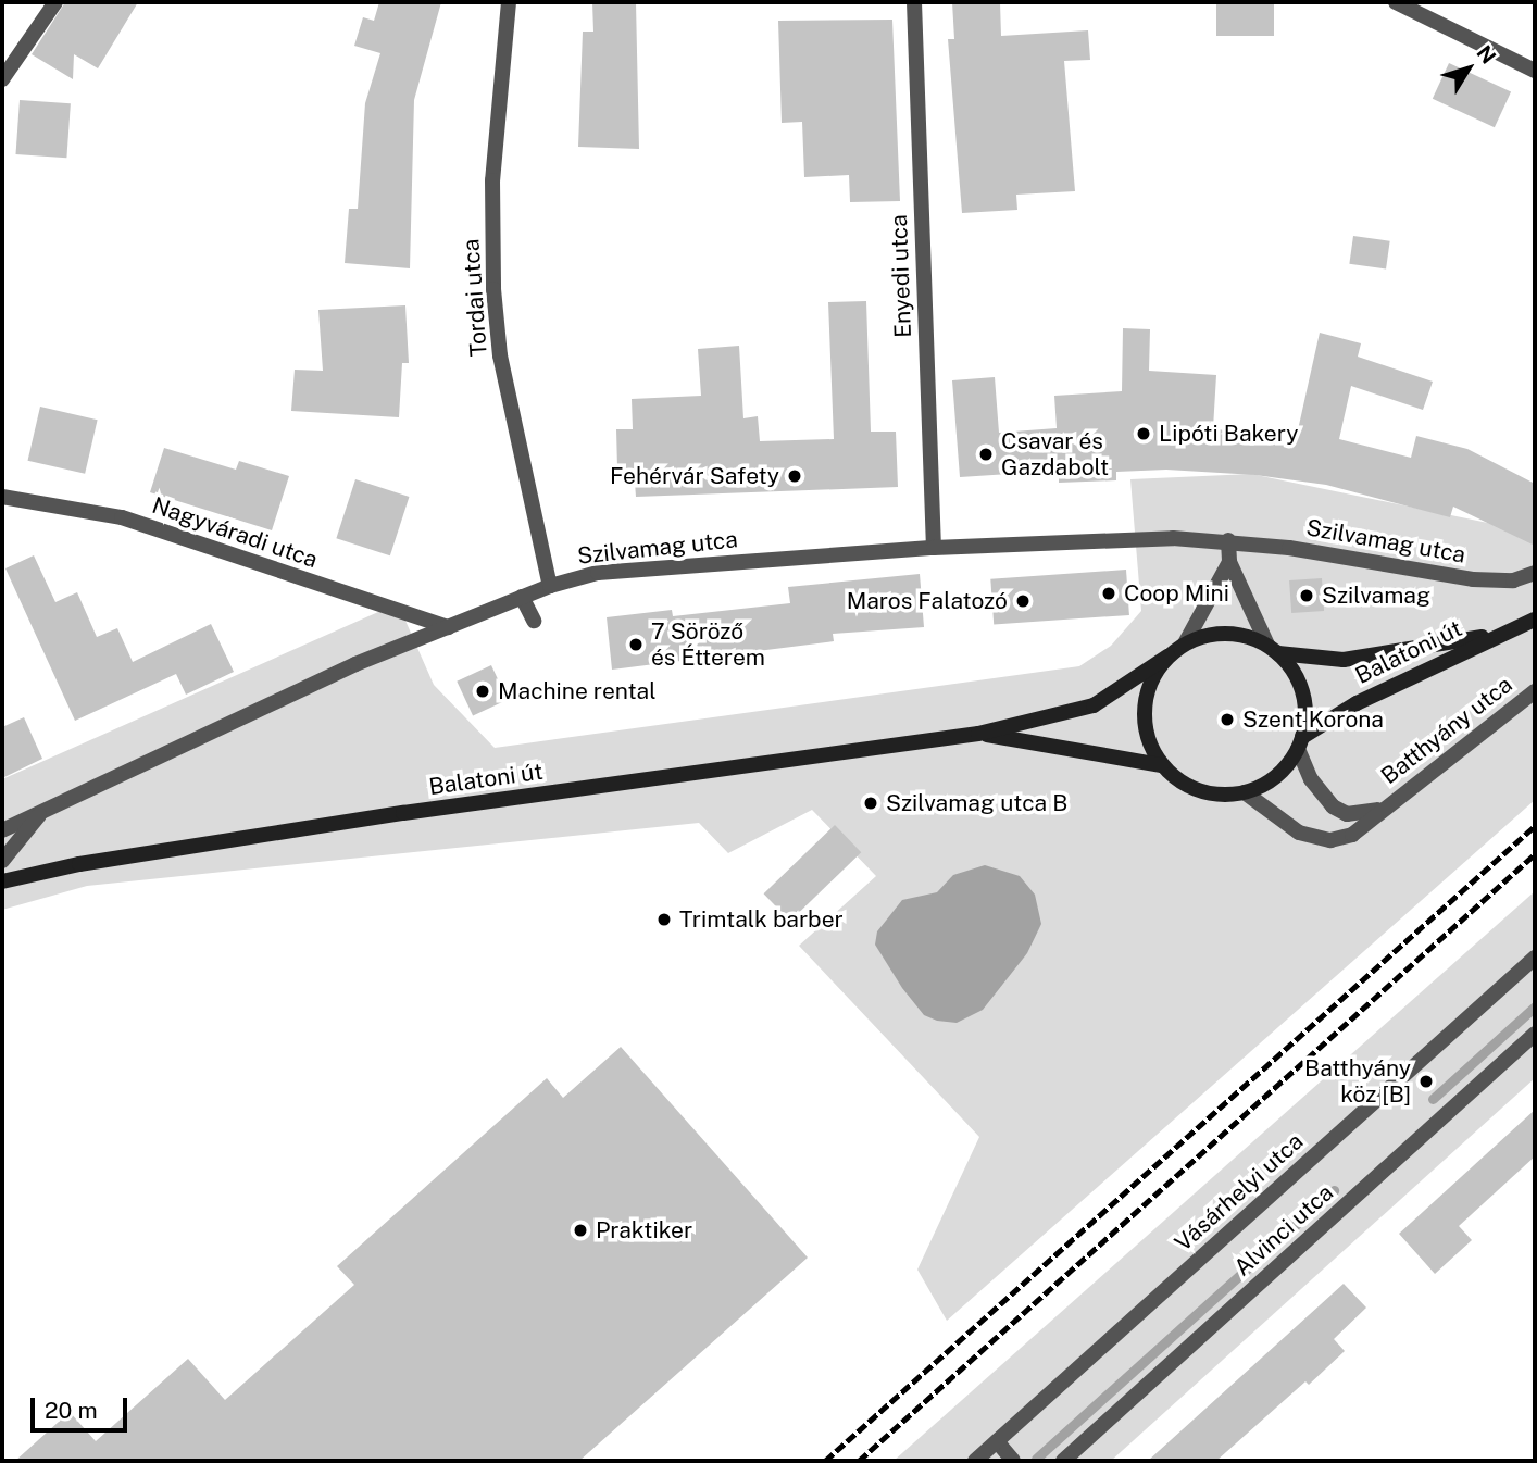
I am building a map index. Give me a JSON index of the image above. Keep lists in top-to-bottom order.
{
  "streets": {
    "main road": ["Balatoni út"],
    "street": [
      "Enyedi utca",
      "Tordai utca",
      "Nagyváradi utca",
      "Szilvamag utca",
      "Batthyány utca",
      "Vásárhelyi utca",
      "Alvinci utca"
    ]
  },
  "crossings": [
    ["Enyedi utca", "Szilvamag utca"],
    ["Tordai utca", "Szilvamag utca"],
    ["Nagyváradi utca", "Szilvamag utca"],
    ["Balatoni út", "Batthyány utca"]
  ],
  "places": [
    "Lipóti Bakery",
    "Csavar és Gazdabolt",
    "Fehérvár Safety",
    "Coop Mini",
    "Szilvamag",
    "Maros Falatozó",
    "7 Söröző és Étterem",
    "Machine rental",
    "Szent Korona",
    "Szilvamag utca B",
    "Trimtalk barber",
    "Batthyány köz [B]",
    "Praktiker"
  ],
  "scale_bar": "20 m",
  "north": "top right"
}
